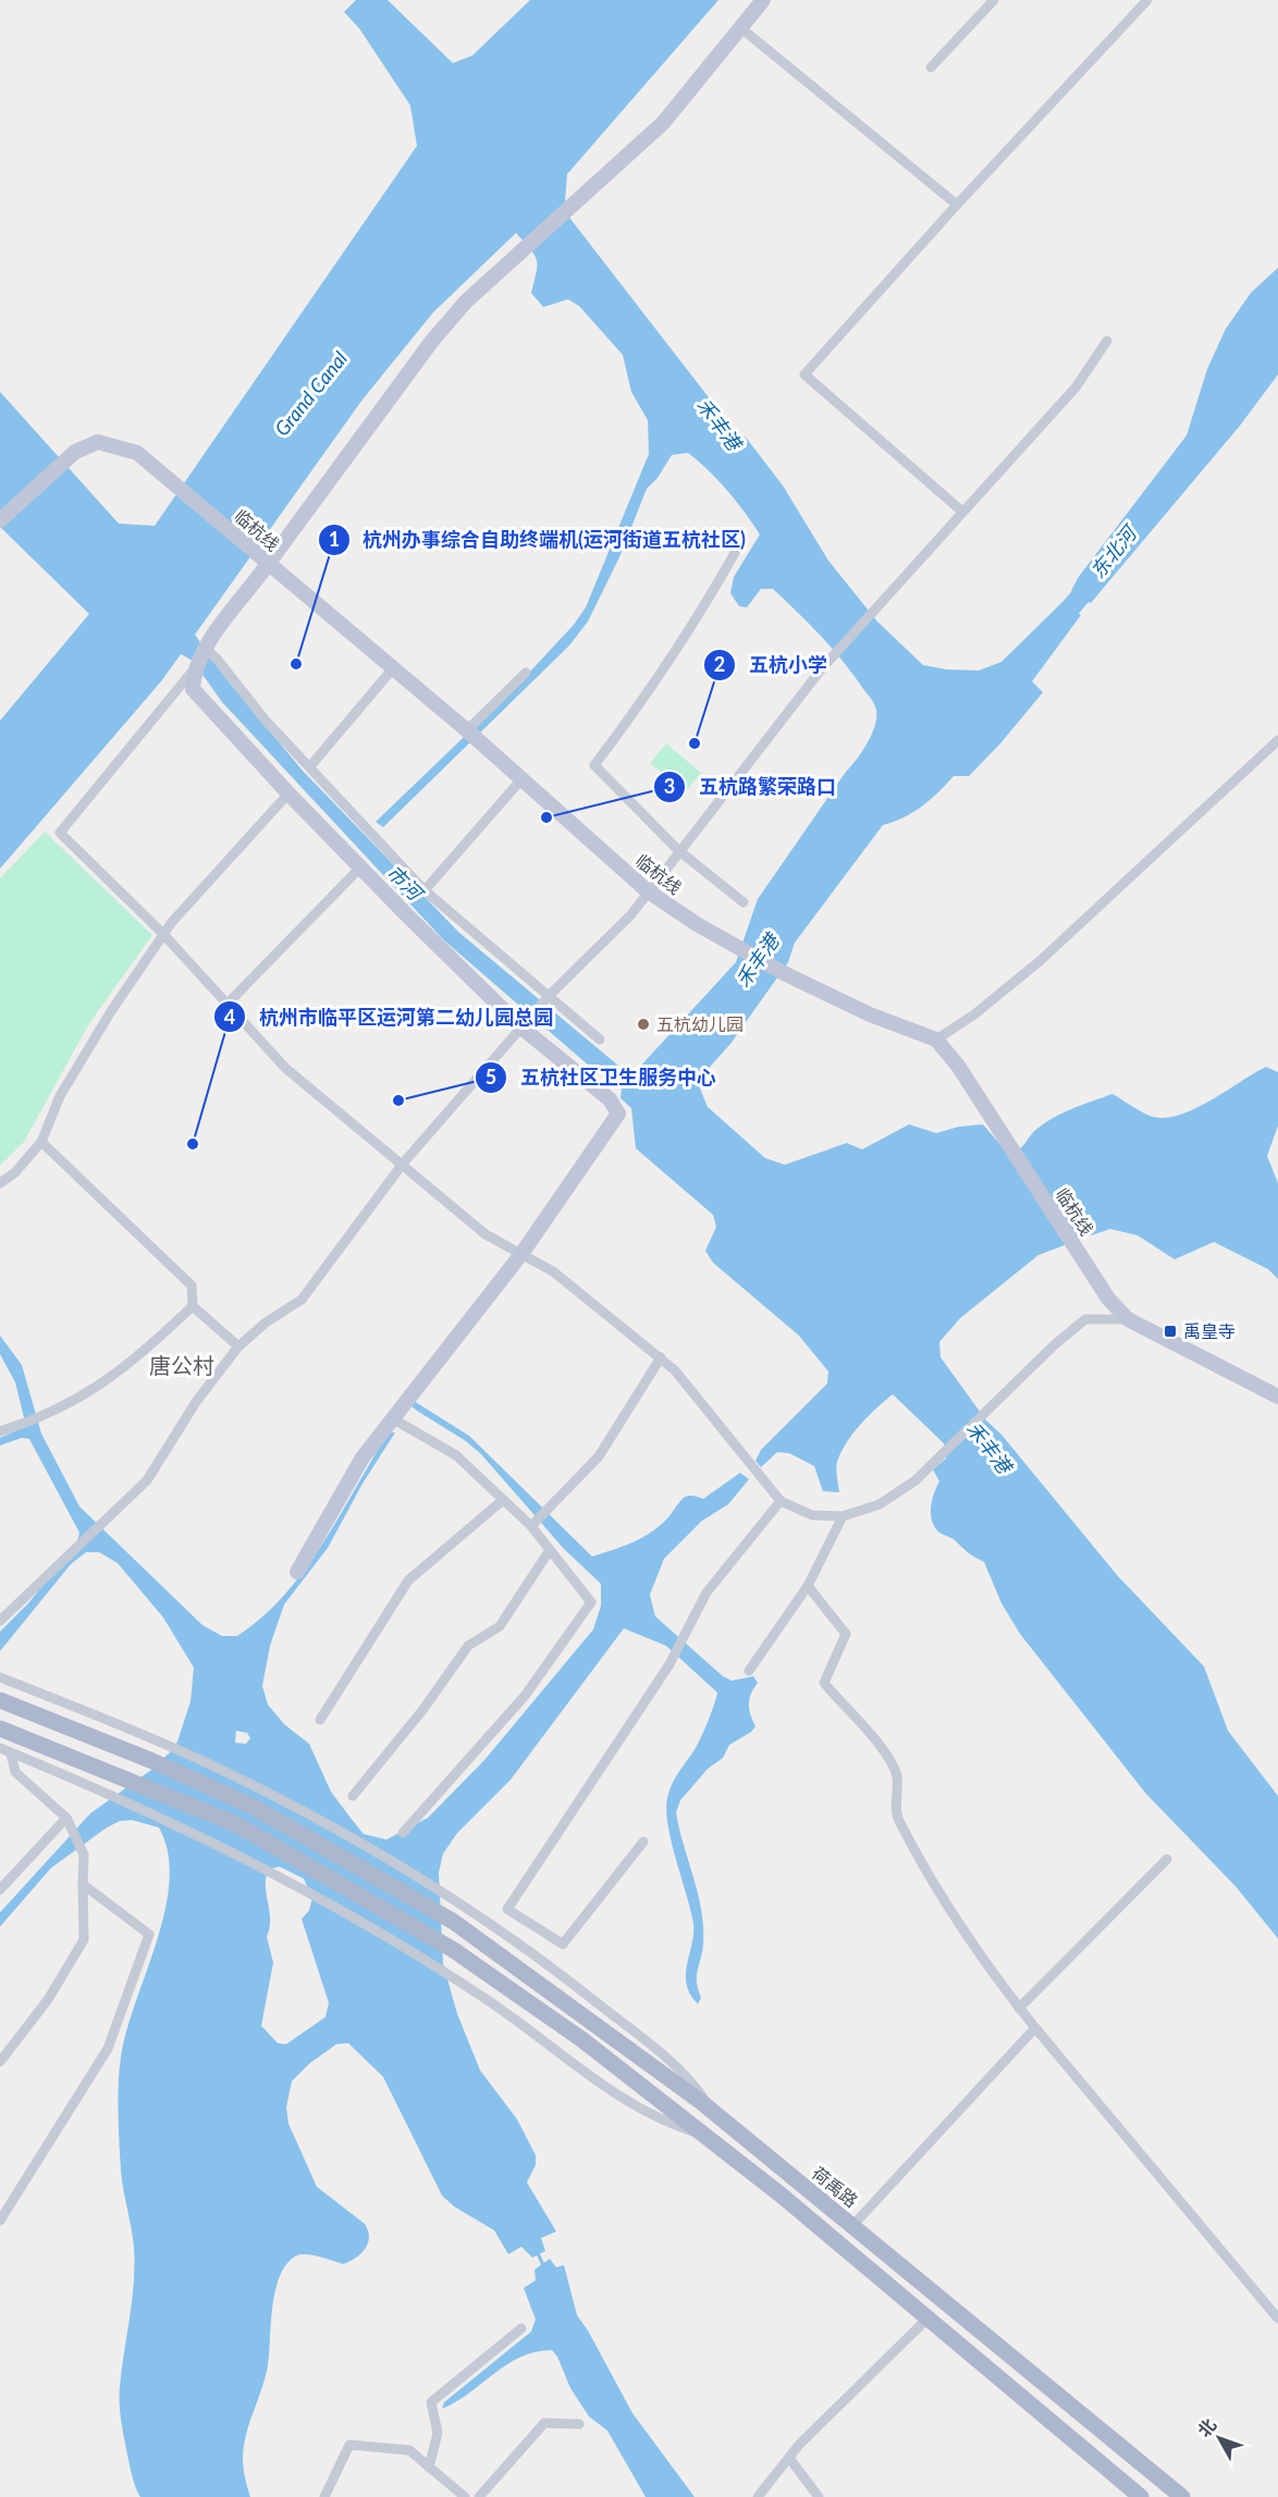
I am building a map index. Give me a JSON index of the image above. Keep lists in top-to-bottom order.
{
  "streets": {
    "main road": ["荷禹路"],
    "street": ["临杭线"]
  },
  "districts": ["唐公村"],
  "water": [
    "Grand Canal",
    "禾丰港",
    "东北河",
    "市河"
  ],
  "places": {
    "other": [
      "杭州办事综合自助终端机(运河街道五杭社区)",
      "五杭小学",
      "五杭路繁荣路口",
      "五杭幼儿园",
      "五杭社区卫生服务中心",
      "杭州市临平区运河第二幼儿园总园"
    ],
    "transit": ["禹皇寺"]
  },
  "north": "top left"
}
